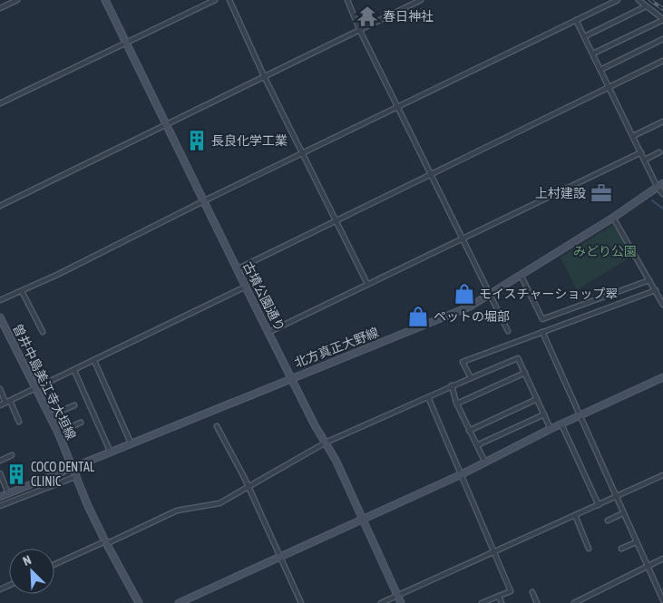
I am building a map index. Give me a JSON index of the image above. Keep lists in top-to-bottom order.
{
  "streets": {
    "street": ["古墳公園通り", "北方真正大野線", "曽井中島美江寺大垣線"]
  },
  "crossings": [
    ["古墳公園通り", "北方真正大野線"],
    ["北方真正大野線", "曽井中島美江寺大垣線"]
  ],
  "parks": ["みどり公園"],
  "places": {
    "temple": ["春日神社"],
    "building": ["長良化学工業", "COCO DENTAL CLINIC"],
    "office": ["上村建設"],
    "shop": ["モイスチャーショップ翠", "ペットの堀部"]
  },
  "north": "top left"
}
